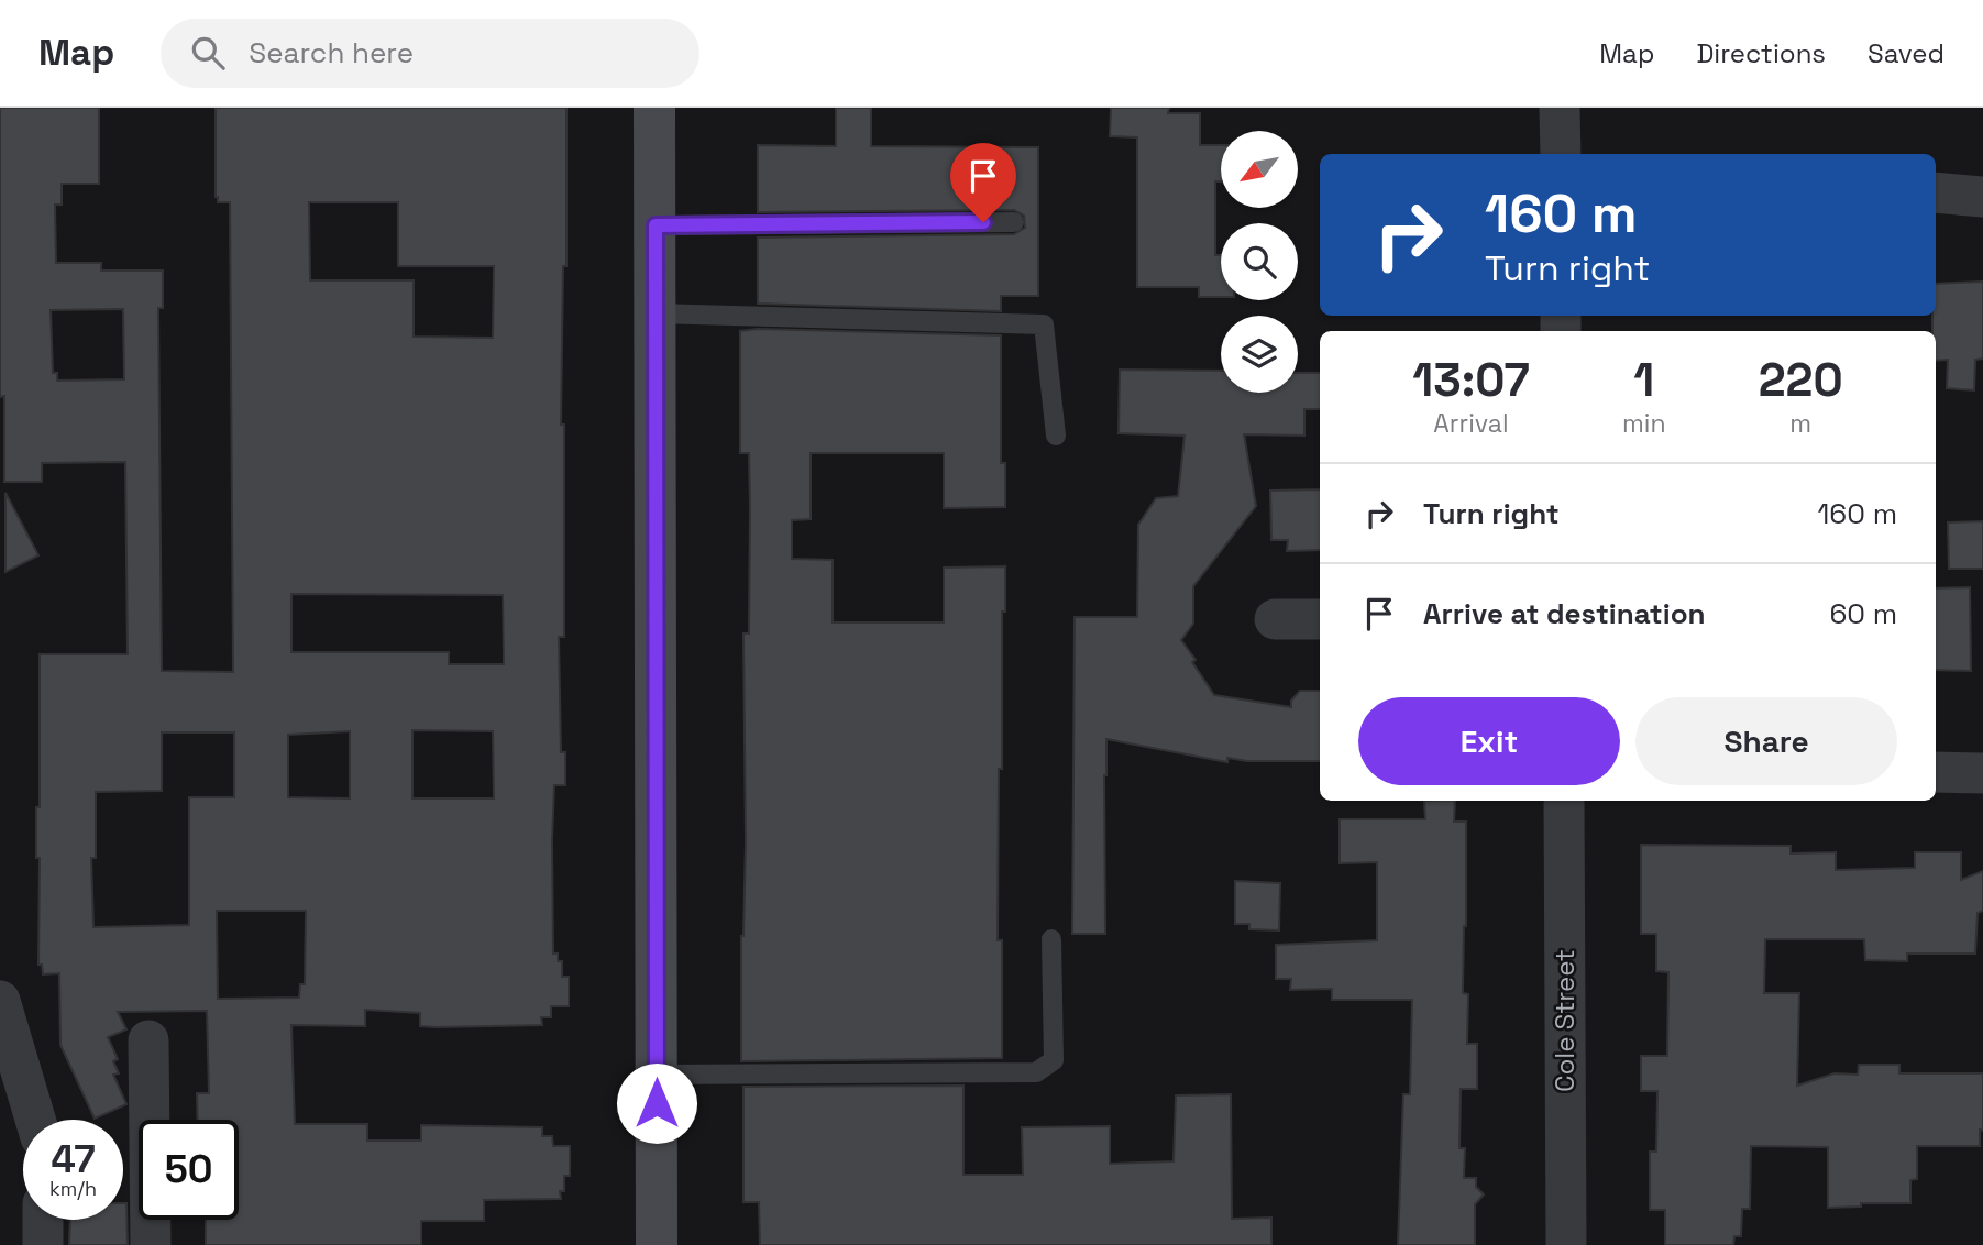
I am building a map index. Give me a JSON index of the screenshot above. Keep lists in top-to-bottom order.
{
  "streets": {
    "street": ["Cole Street"]
  },
  "north": "bottom left",
  "page": {
    "header": "Map",
    "search": "Search here",
    "nav": ["Map", "Directions", "Saved"],
    "turn": ["160 m", "Turn right"],
    "eta": [
      "13:07",
      "Arrival",
      "1",
      "min",
      "220",
      "m"
    ],
    "list": [
      {
        "name": "Turn right",
        "value": "160 m"
      },
      {
        "name": "Arrive at destination",
        "value": "60 m"
      }
    ],
    "buttons": ["Exit", "Share"],
    "speed": "47 km/h",
    "limit": "50"
  }
}
